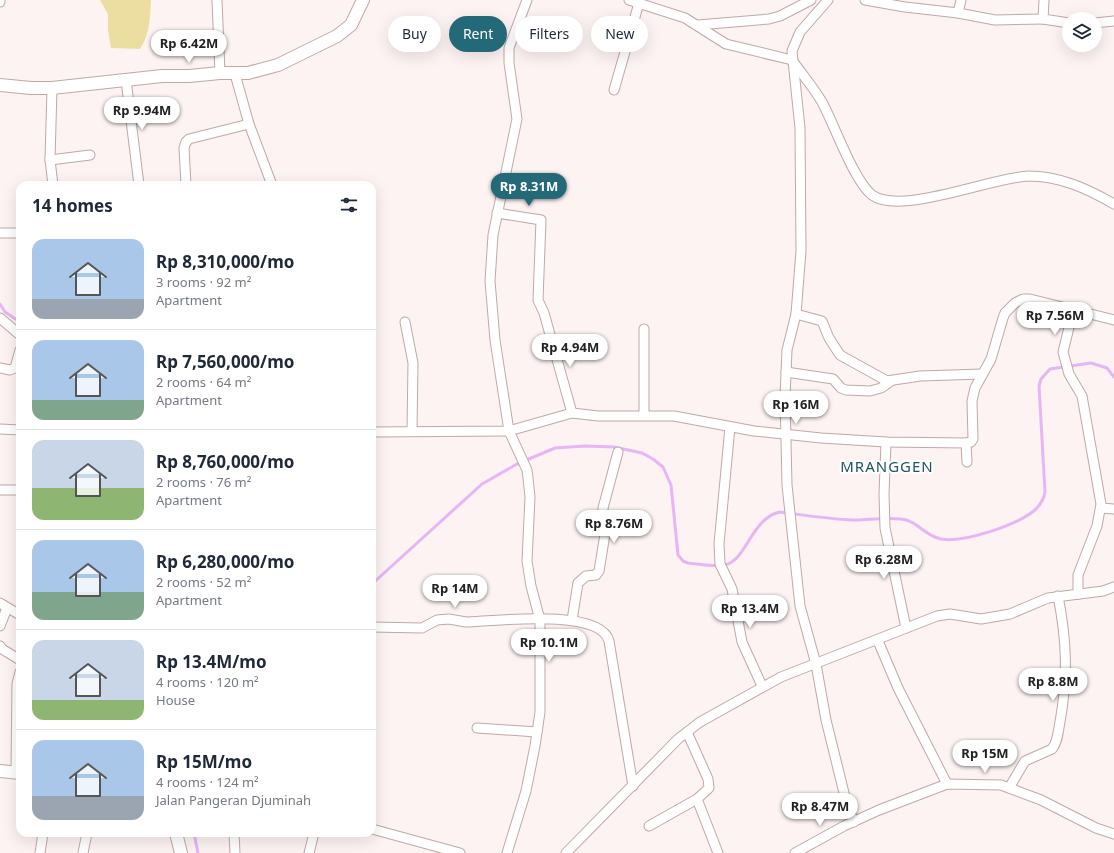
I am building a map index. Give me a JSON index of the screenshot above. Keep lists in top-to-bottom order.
{
  "districts": ["MRANGGEN"],
  "page": {
    "chip": [
      "Buy",
      "Rent",
      "Filters",
      "New"
    ],
    "price": [
      "Rp 6.42M",
      "Rp 9.94M",
      "Rp 8.31M",
      "Rp 7.56M",
      "Rp 4.94M",
      "Rp 16M",
      "Rp 8.76M",
      "Rp 6.28M",
      "Rp 14M",
      "Rp 13.4M",
      "Rp 10.1M",
      "Rp 8.8M",
      "Rp 15M",
      "Rp 8.47M"
    ],
    "heading": "14 homes",
    "list": [
      {
        "name": "Rp 8,310,000/mo",
        "note": "3 rooms · 92 m² · Apartment"
      },
      {
        "name": "Rp 7,560,000/mo",
        "note": "2 rooms · 64 m² · Apartment"
      },
      {
        "name": "Rp 8,760,000/mo",
        "note": "2 rooms · 76 m² · Apartment"
      },
      {
        "name": "Rp 6,280,000/mo",
        "note": "2 rooms · 52 m² · Apartment"
      },
      {
        "name": "Rp 13.4M/mo",
        "note": "4 rooms · 120 m² · House"
      },
      {
        "name": "Rp 15M/mo",
        "note": "4 rooms · 124 m² · Jalan Pangeran Djuminah"
      }
    ]
  }
}
